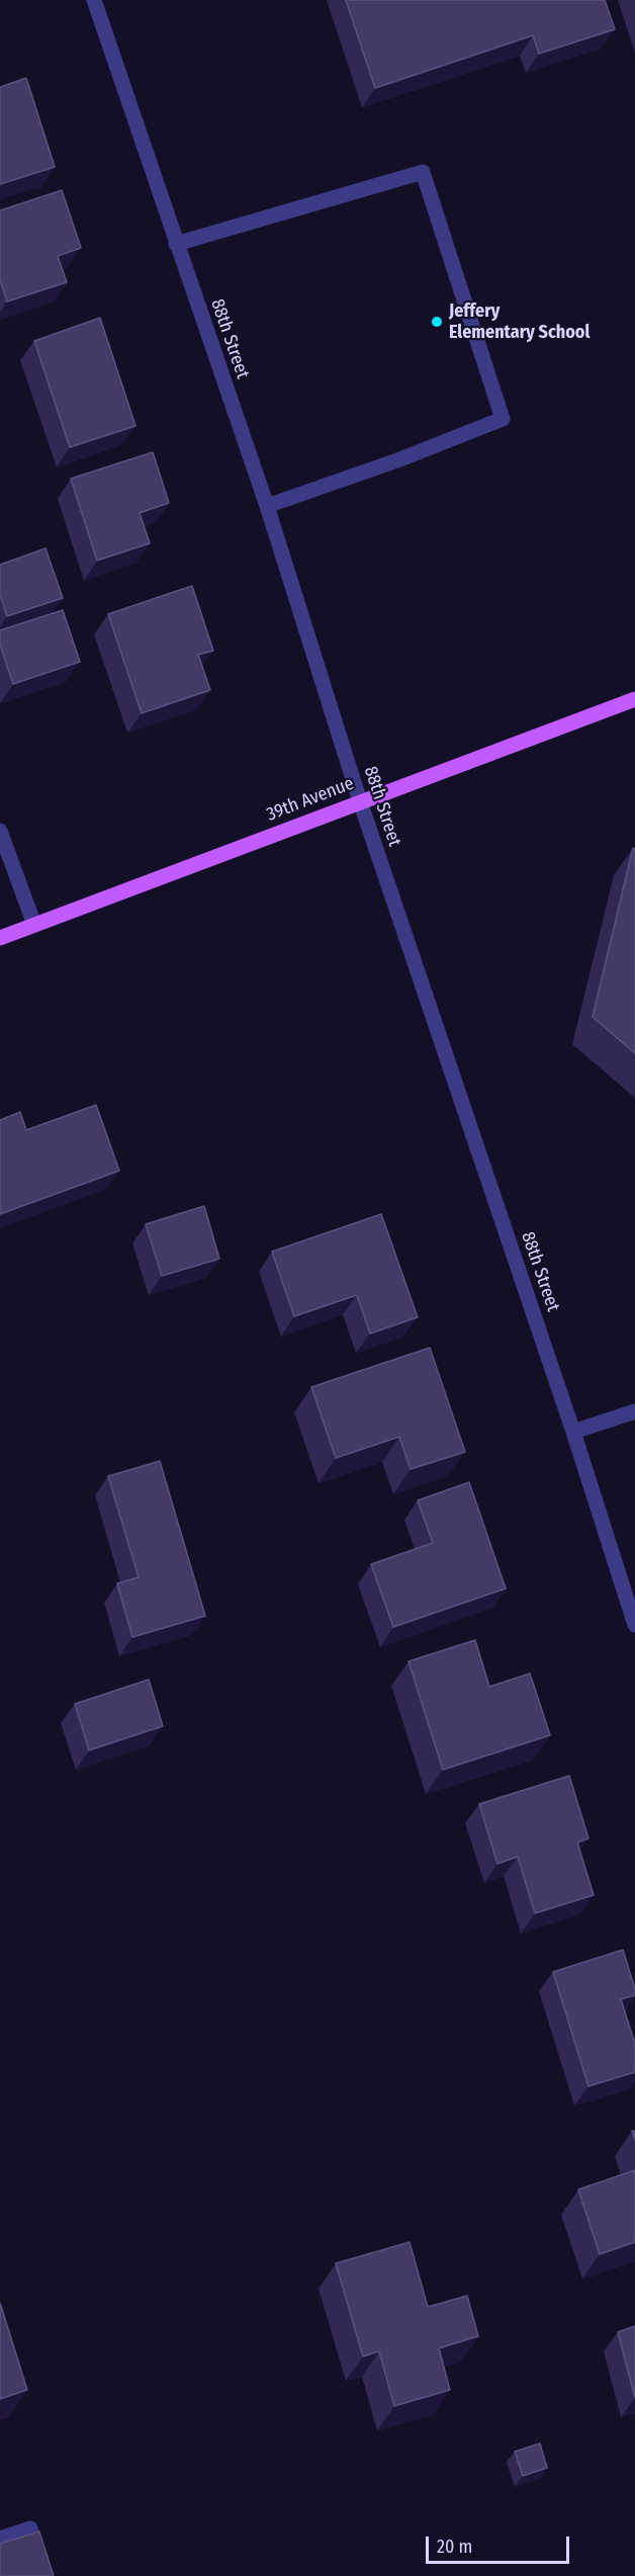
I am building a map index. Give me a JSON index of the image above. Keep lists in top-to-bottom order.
{
  "streets": {
    "main road": ["39th Avenue"],
    "street": ["88th Street"]
  },
  "crossings": [
    ["88th Street", "39th Avenue"]
  ],
  "places": ["Jeffery Elementary School"],
  "scale_bar": "20 m"
}
